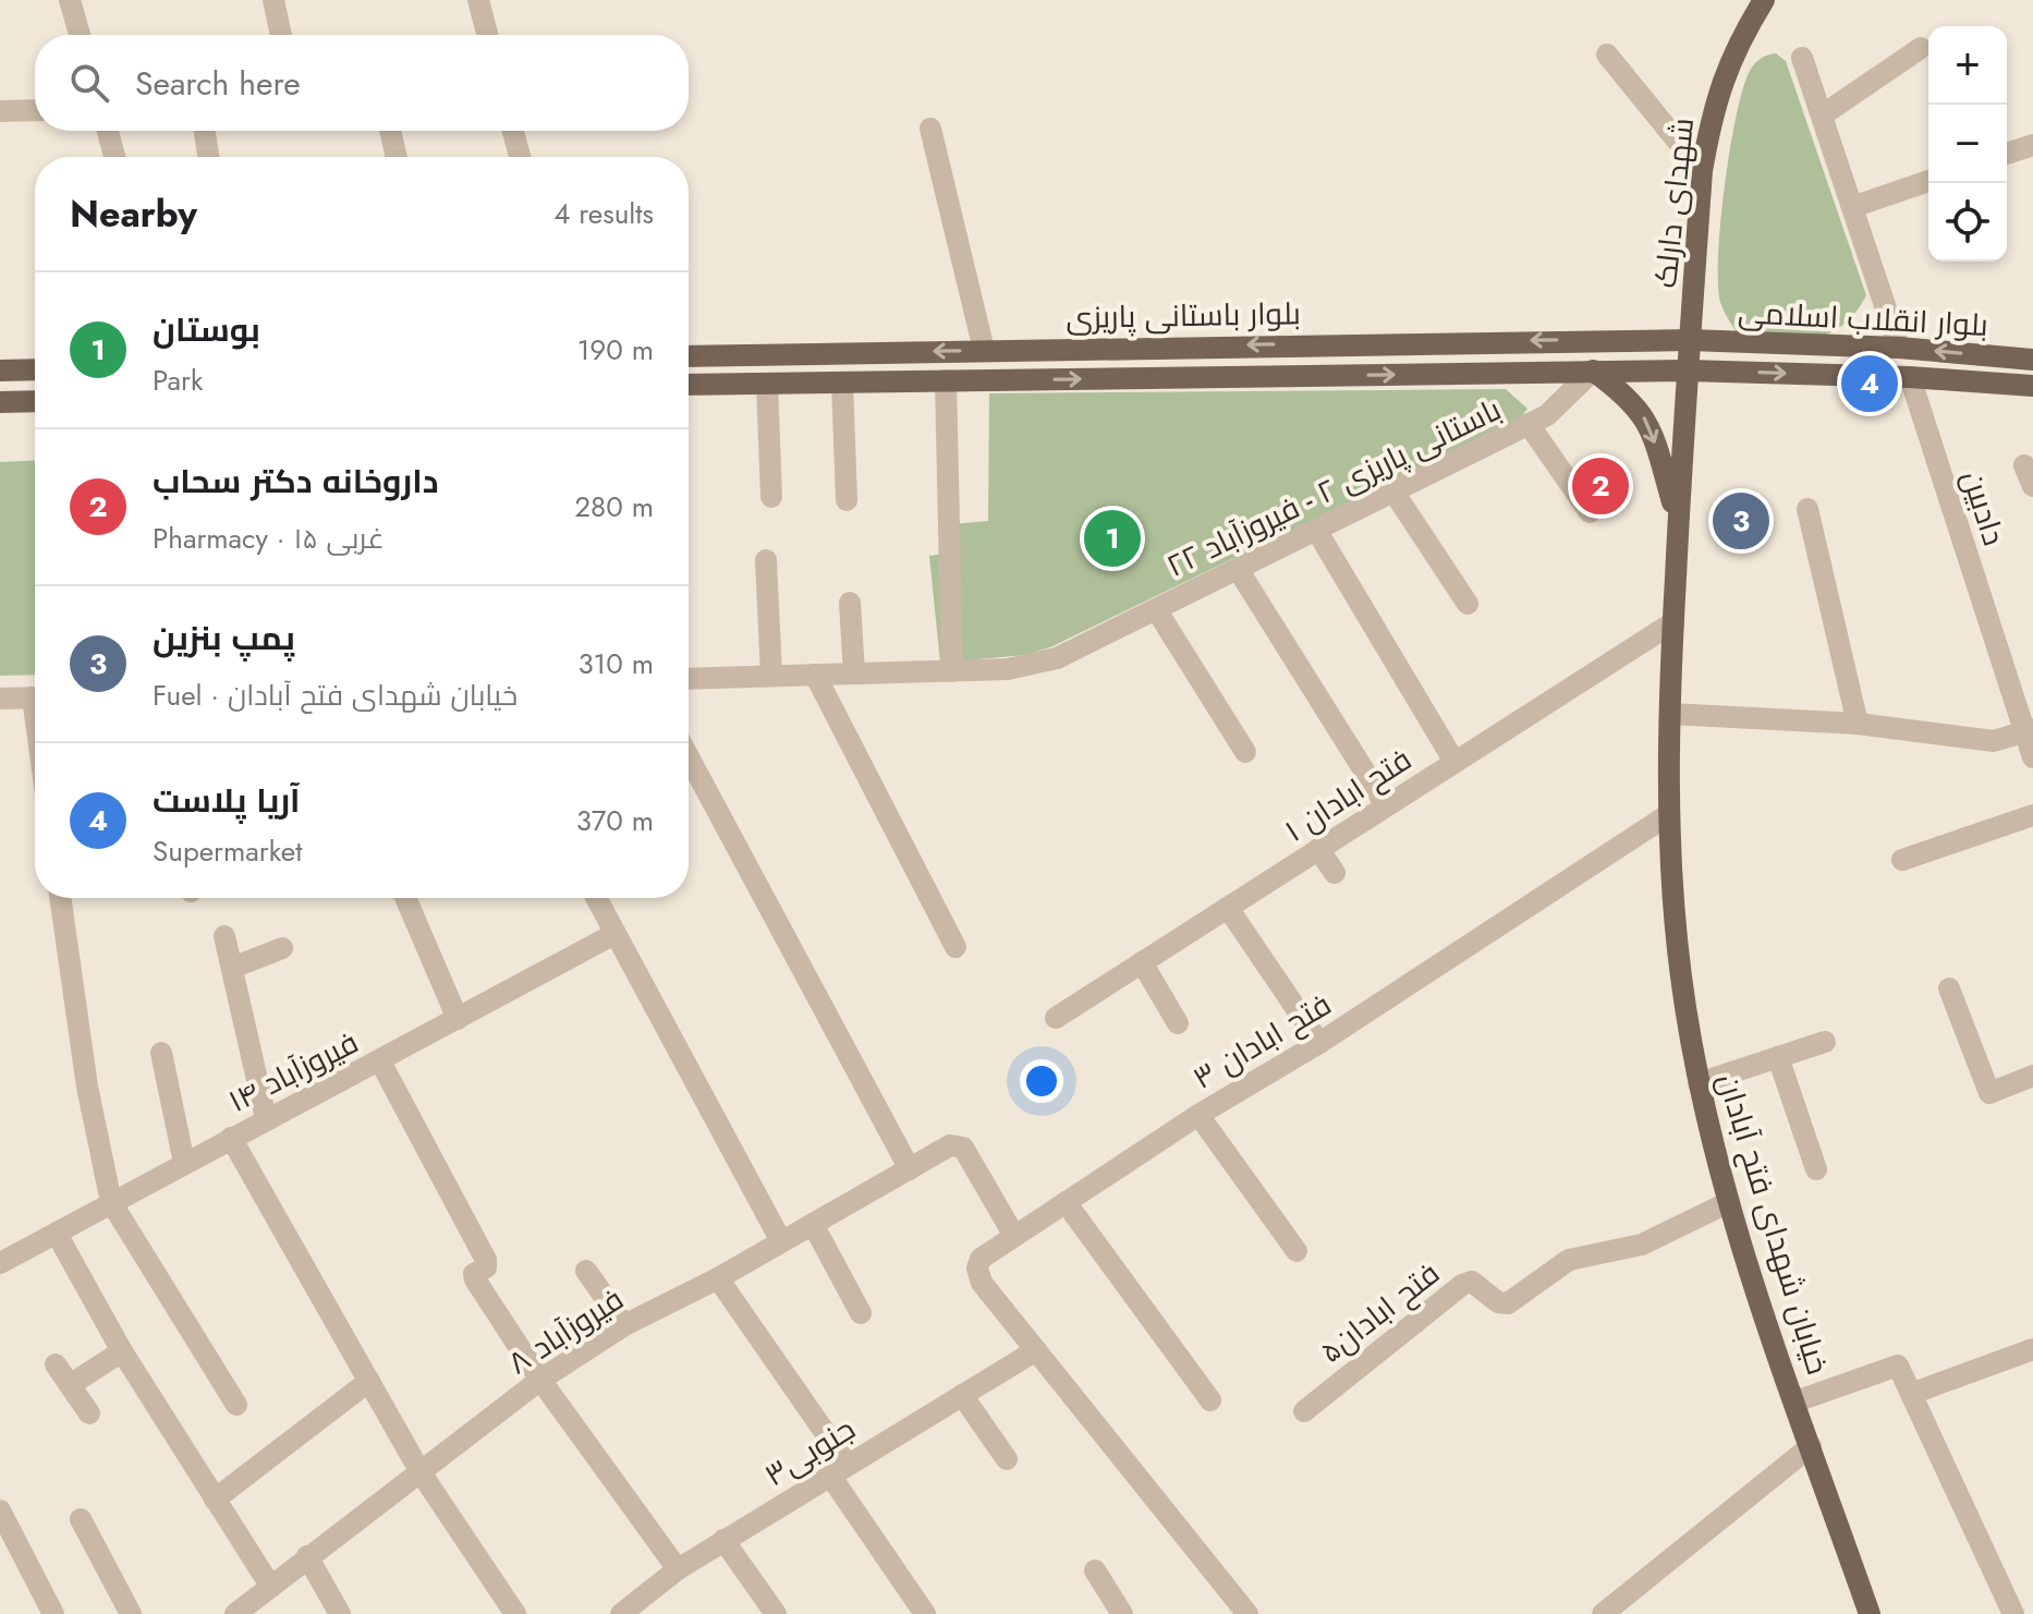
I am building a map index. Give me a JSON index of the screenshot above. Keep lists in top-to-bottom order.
{
  "streets": {
    "main road": [
      "شهدای دارلک",
      "بلوار باستانی پاریزی",
      "بلوار انقلاب اسلامی",
      "خیابان شهدای فتح آبادان"
    ],
    "street": [
      "باستانی پاریزی ۲ - فیروزآباد ۲۲",
      "دادبین",
      "فتح ابادان ۱",
      "فتح ابادان ۳",
      "فیروزآباد ۱۴",
      "فتح ابادان۵",
      "فیروزآباد ۸",
      "جنوبی۳"
    ]
  },
  "crossings": [
    ["شهدای دارلک", "بلوار باستانی پاریزی"],
    ["شهدای دارلک", "بلوار انقلاب اسلامی"],
    ["شهدای دارلک", "خیابان شهدای فتح آبادان"],
    ["بلوار باستانی پاریزی", "بلوار انقلاب اسلامی"],
    ["بلوار باستانی پاریزی", "باستانی پاریزی ۲ - فیروزآباد ۲۲"],
    ["بلوار باستانی پاریزی", "خیابان شهدای فتح آبادان"],
    ["بلوار انقلاب اسلامی", "دادبین"],
    ["بلوار انقلاب اسلامی", "خیابان شهدای فتح آبادان"],
    ["فتح ابادان ۱", "خیابان شهدای فتح آبادان"],
    ["فتح ابادان ۳", "خیابان شهدای فتح آبادان"],
    ["فتح ابادان ۳", "فیروزآباد ۸"],
    ["فتح ابادان ۳", "جنوبی۳"],
    ["خیابان شهدای فتح آبادان", "فتح ابادان۵"]
  ],
  "page": {
    "map_buttons": ["+", "−"],
    "search": "Search here",
    "heading": ["Nearby", "4 results"],
    "list": [
      {
        "mark": "1",
        "name": "بوستان",
        "note": "Park",
        "value": "190 m"
      },
      {
        "mark": "2",
        "name": "داروخانه دکتر سحاب",
        "note": "Pharmacy · غربی ۱۵",
        "value": "280 m"
      },
      {
        "mark": "3",
        "name": "پمپ بنزین",
        "note": "Fuel · خیابان شهدای فتح آبادان",
        "value": "310 m"
      },
      {
        "mark": "4",
        "name": "آریا پلاست",
        "note": "Supermarket",
        "value": "370 m"
      }
    ],
    "pins": [
      "4",
      "2",
      "3",
      "1"
    ]
  }
}
